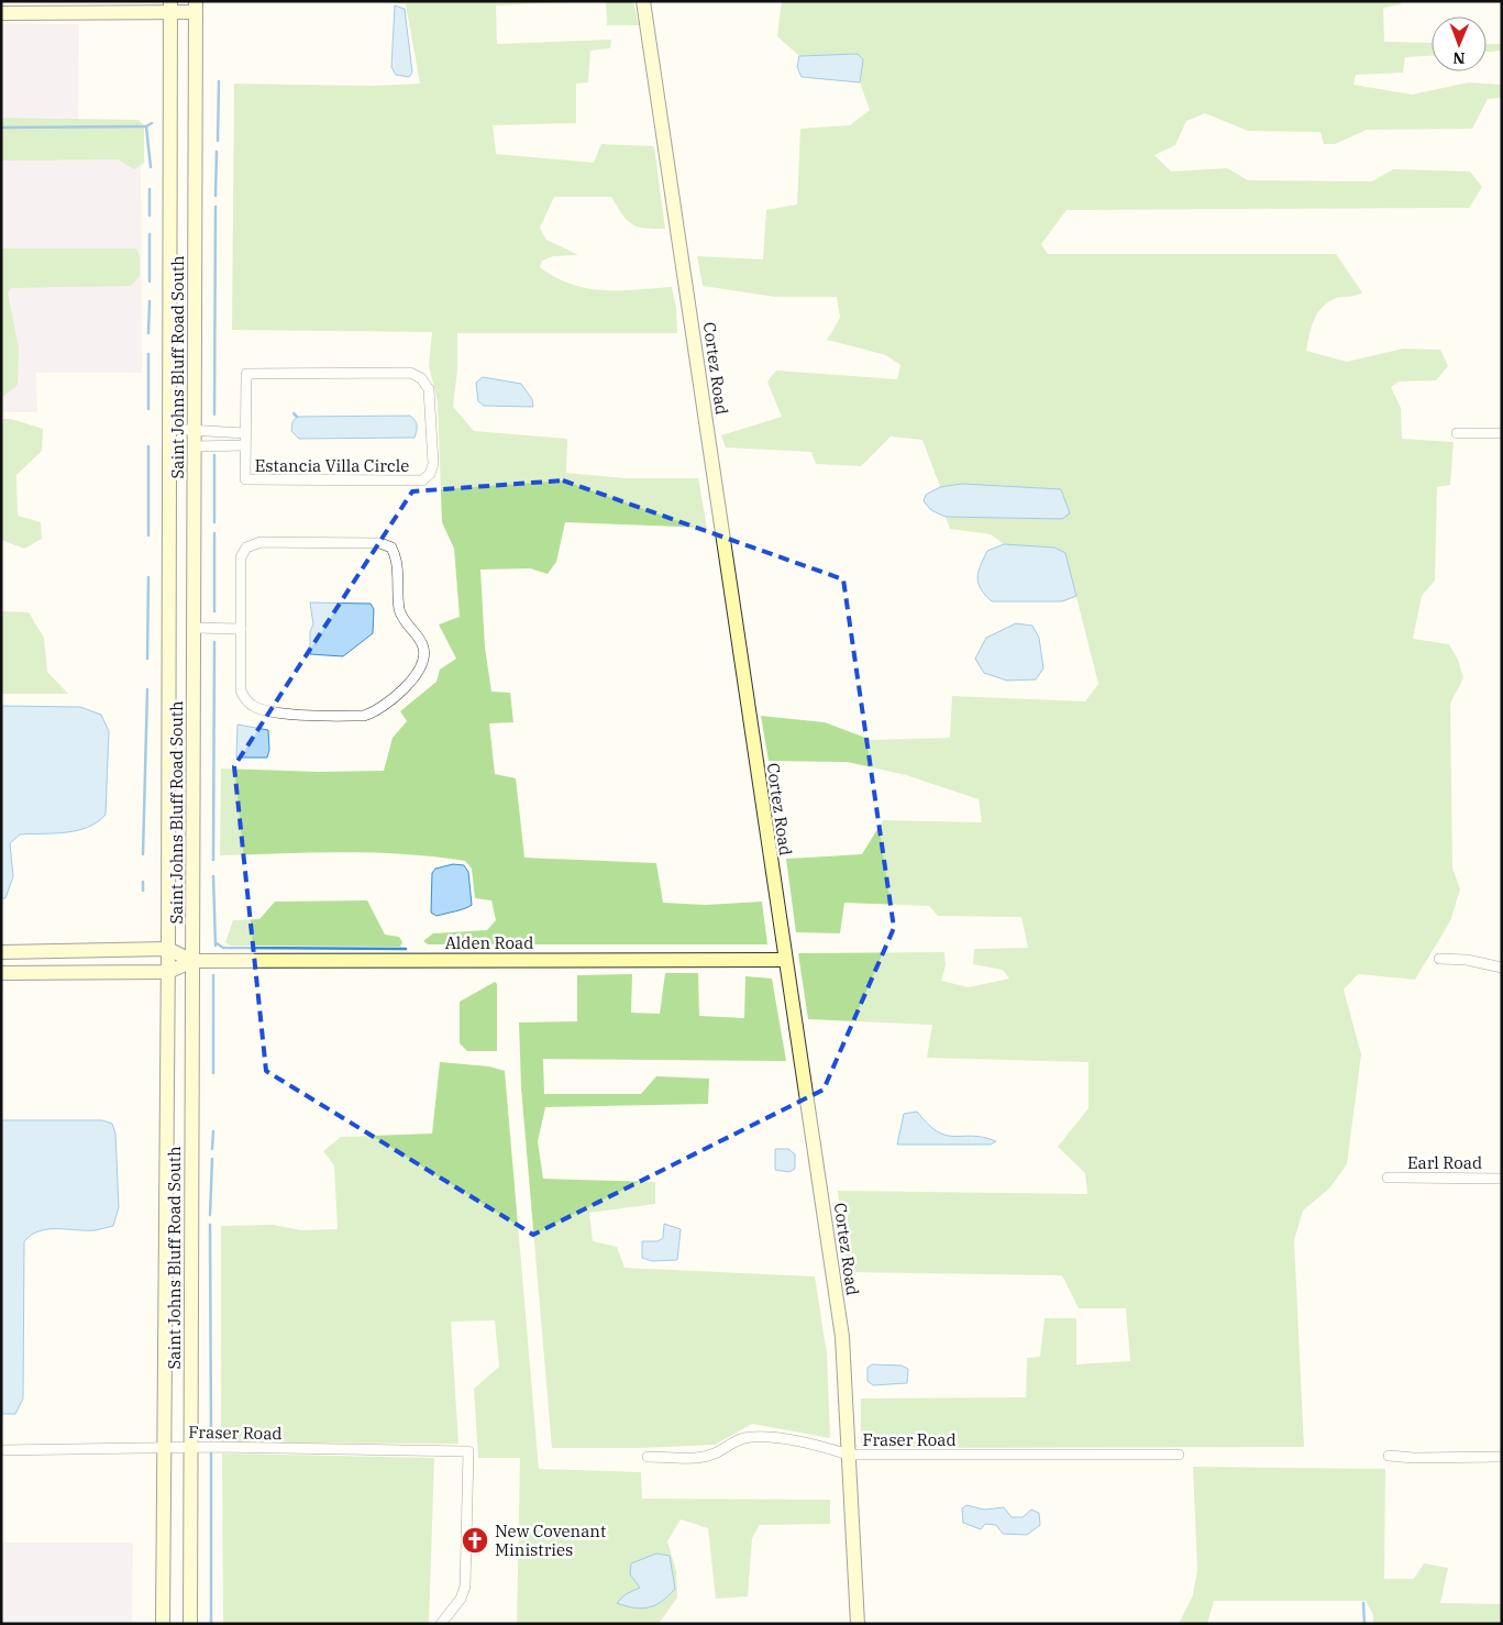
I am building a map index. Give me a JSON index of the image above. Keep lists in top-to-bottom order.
{
  "streets": {
    "main road": ["Saint Johns Bluff Road South", "Cortez Road", "Alden Road"],
    "street": ["Estancia Villa Circle", "Earl Road", "Fraser Road"]
  },
  "crossings": [
    ["Saint Johns Bluff Road South", "Alden Road"],
    ["Saint Johns Bluff Road South", "Fraser Road"],
    ["Cortez Road", "Alden Road"],
    ["Cortez Road", "Fraser Road"]
  ],
  "places": {
    "church": ["New Covenant Ministries"]
  },
  "north": "bottom"
}
